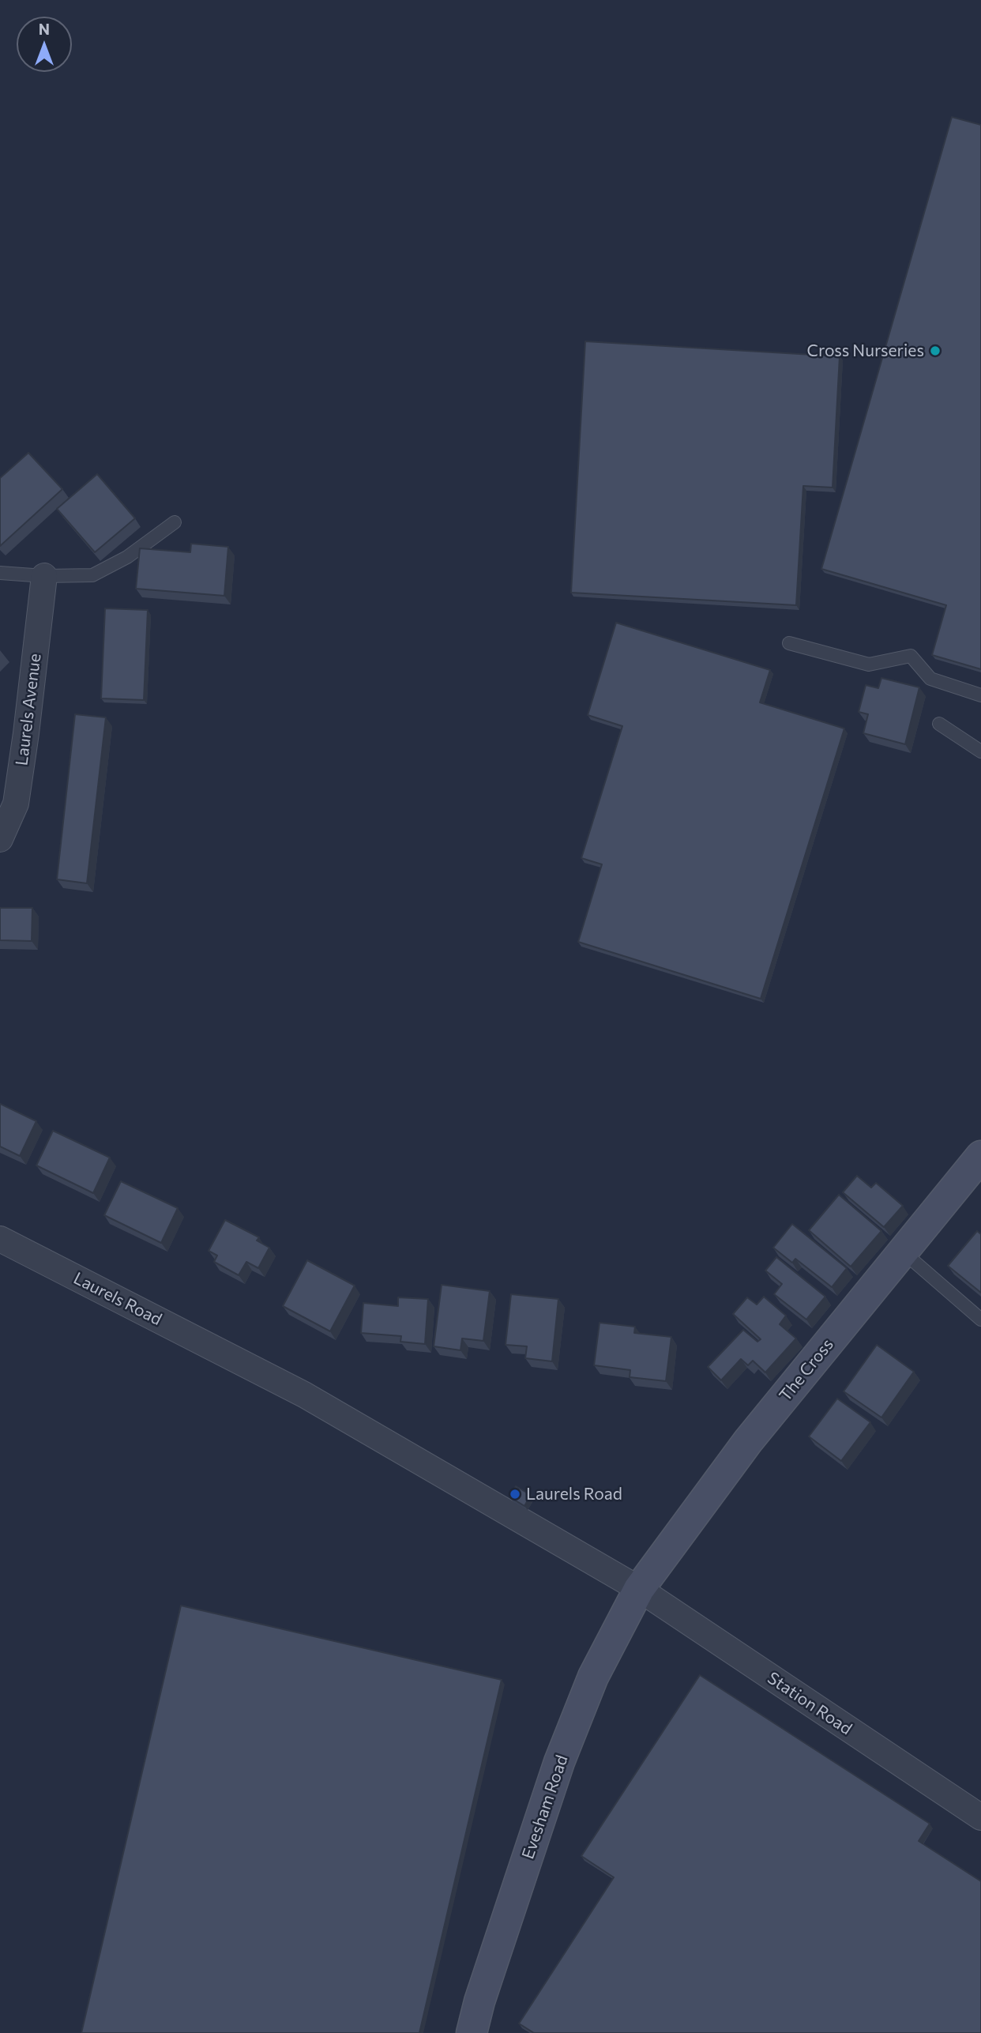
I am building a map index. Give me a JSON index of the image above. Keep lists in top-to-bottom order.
{
  "streets": {
    "main road": ["The Cross", "Evesham Road"],
    "street": ["Laurels Avenue", "Laurels Road", "Station Road"]
  },
  "crossings": [
    ["Laurels Road", "The Cross"],
    ["Laurels Road", "Station Road"],
    ["Laurels Road", "Evesham Road"],
    ["The Cross", "Station Road"],
    ["The Cross", "Evesham Road"],
    ["Station Road", "Evesham Road"]
  ],
  "places": ["Cross Nurseries", "Laurels Road"],
  "north": "top"
}
